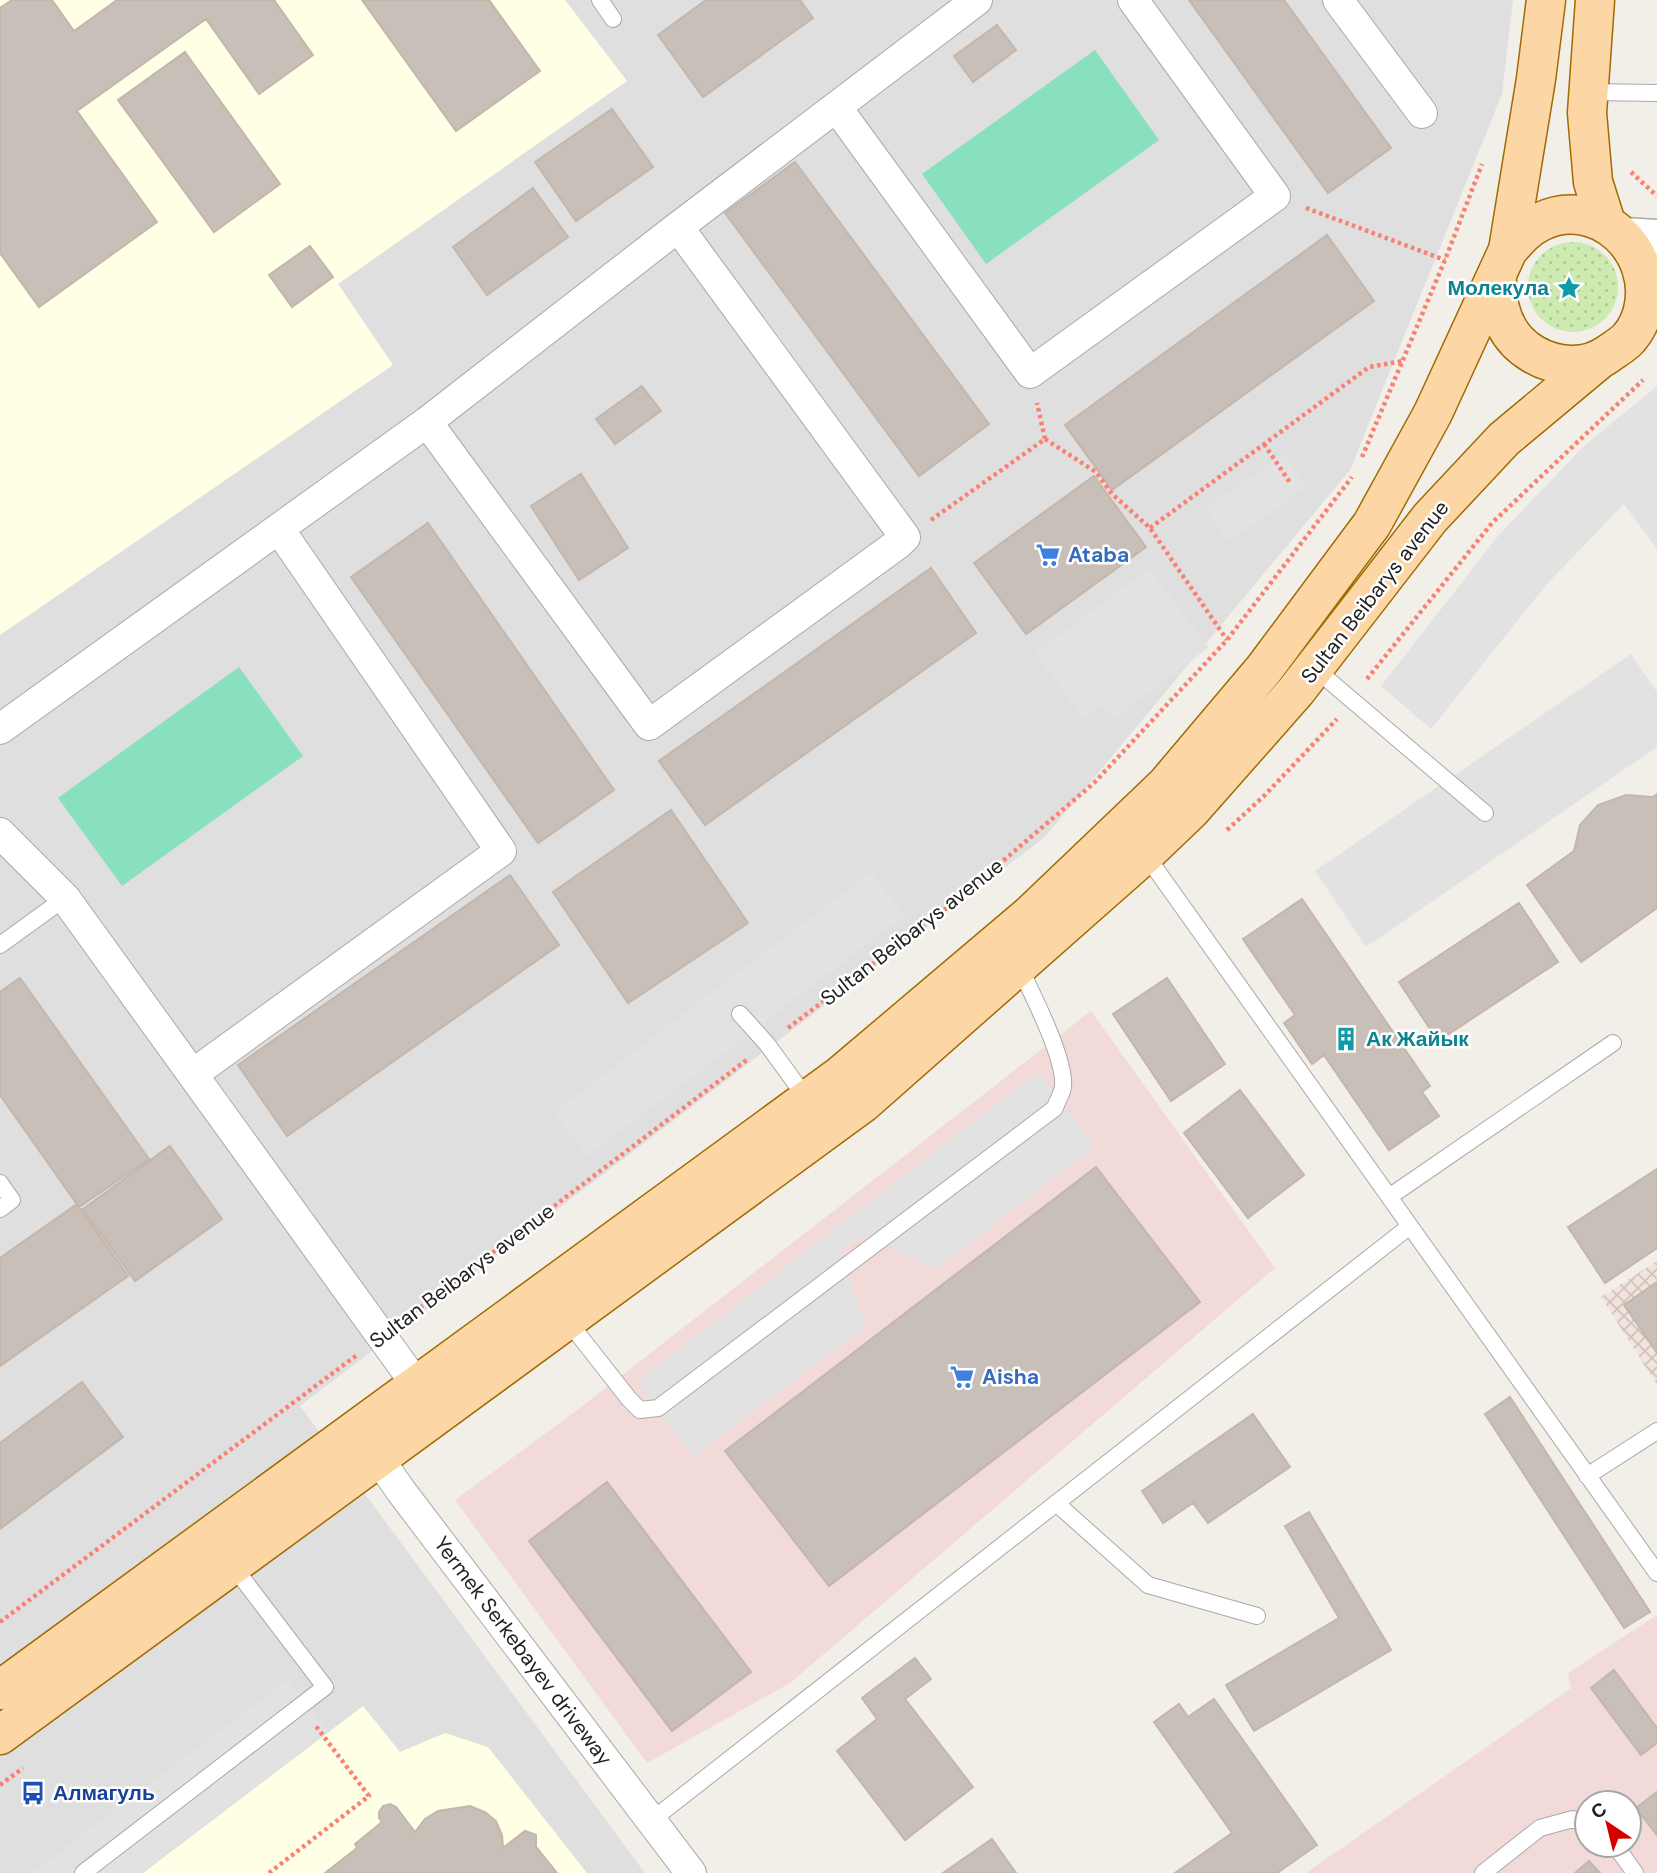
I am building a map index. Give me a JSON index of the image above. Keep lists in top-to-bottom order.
{
  "streets": {
    "main road": ["Sultan Beibarys avenue"],
    "street": ["Yermek Serkebayev driveway"]
  },
  "crossings": [
    ["Sultan Beibarys avenue", "Yermek Serkebayev driveway"]
  ],
  "places": {
    "place": ["Молекула"],
    "supermarket": ["Ataba", "Aisha"],
    "building": ["Ак Жайык"],
    "bus stop": ["Алмагуль"]
  },
  "north": "top left"
}
